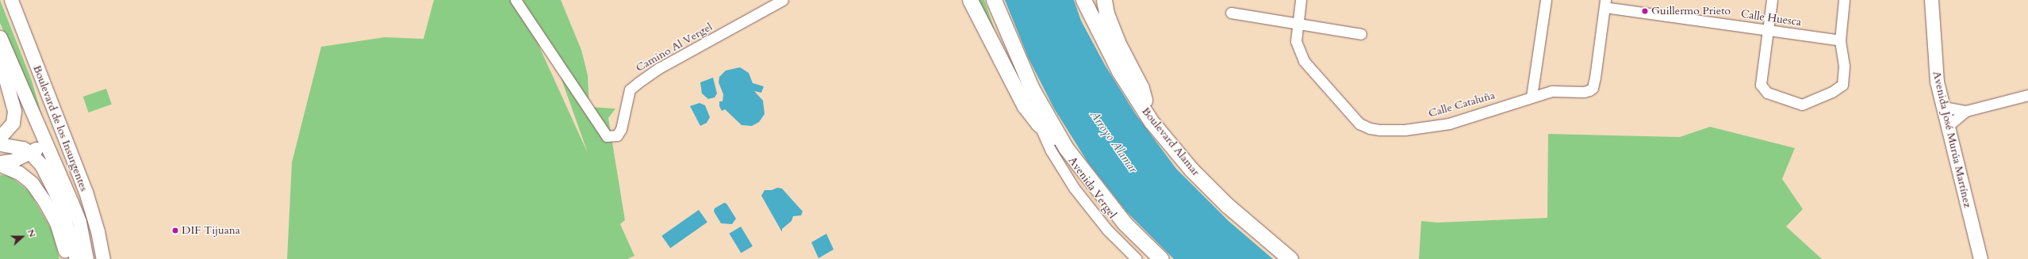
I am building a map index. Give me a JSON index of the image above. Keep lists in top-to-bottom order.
{
  "streets": {
    "highway": ["Boulevard Alamar"],
    "main road": ["Boulevard de los Insurgentes", "Avenida José Murúa Martínez"],
    "street": [
      "Calle Huesca",
      "Camino Al Vergel",
      "Calle Cataluña",
      "Avenida Vergel"
    ]
  },
  "crossings": [
    ["Calle Huesca", "Calle Cataluña"]
  ],
  "water": ["Arroyo Alamar"],
  "places": ["Guillermo Prieto", "DIF Tijuana"],
  "north": "right"
}
